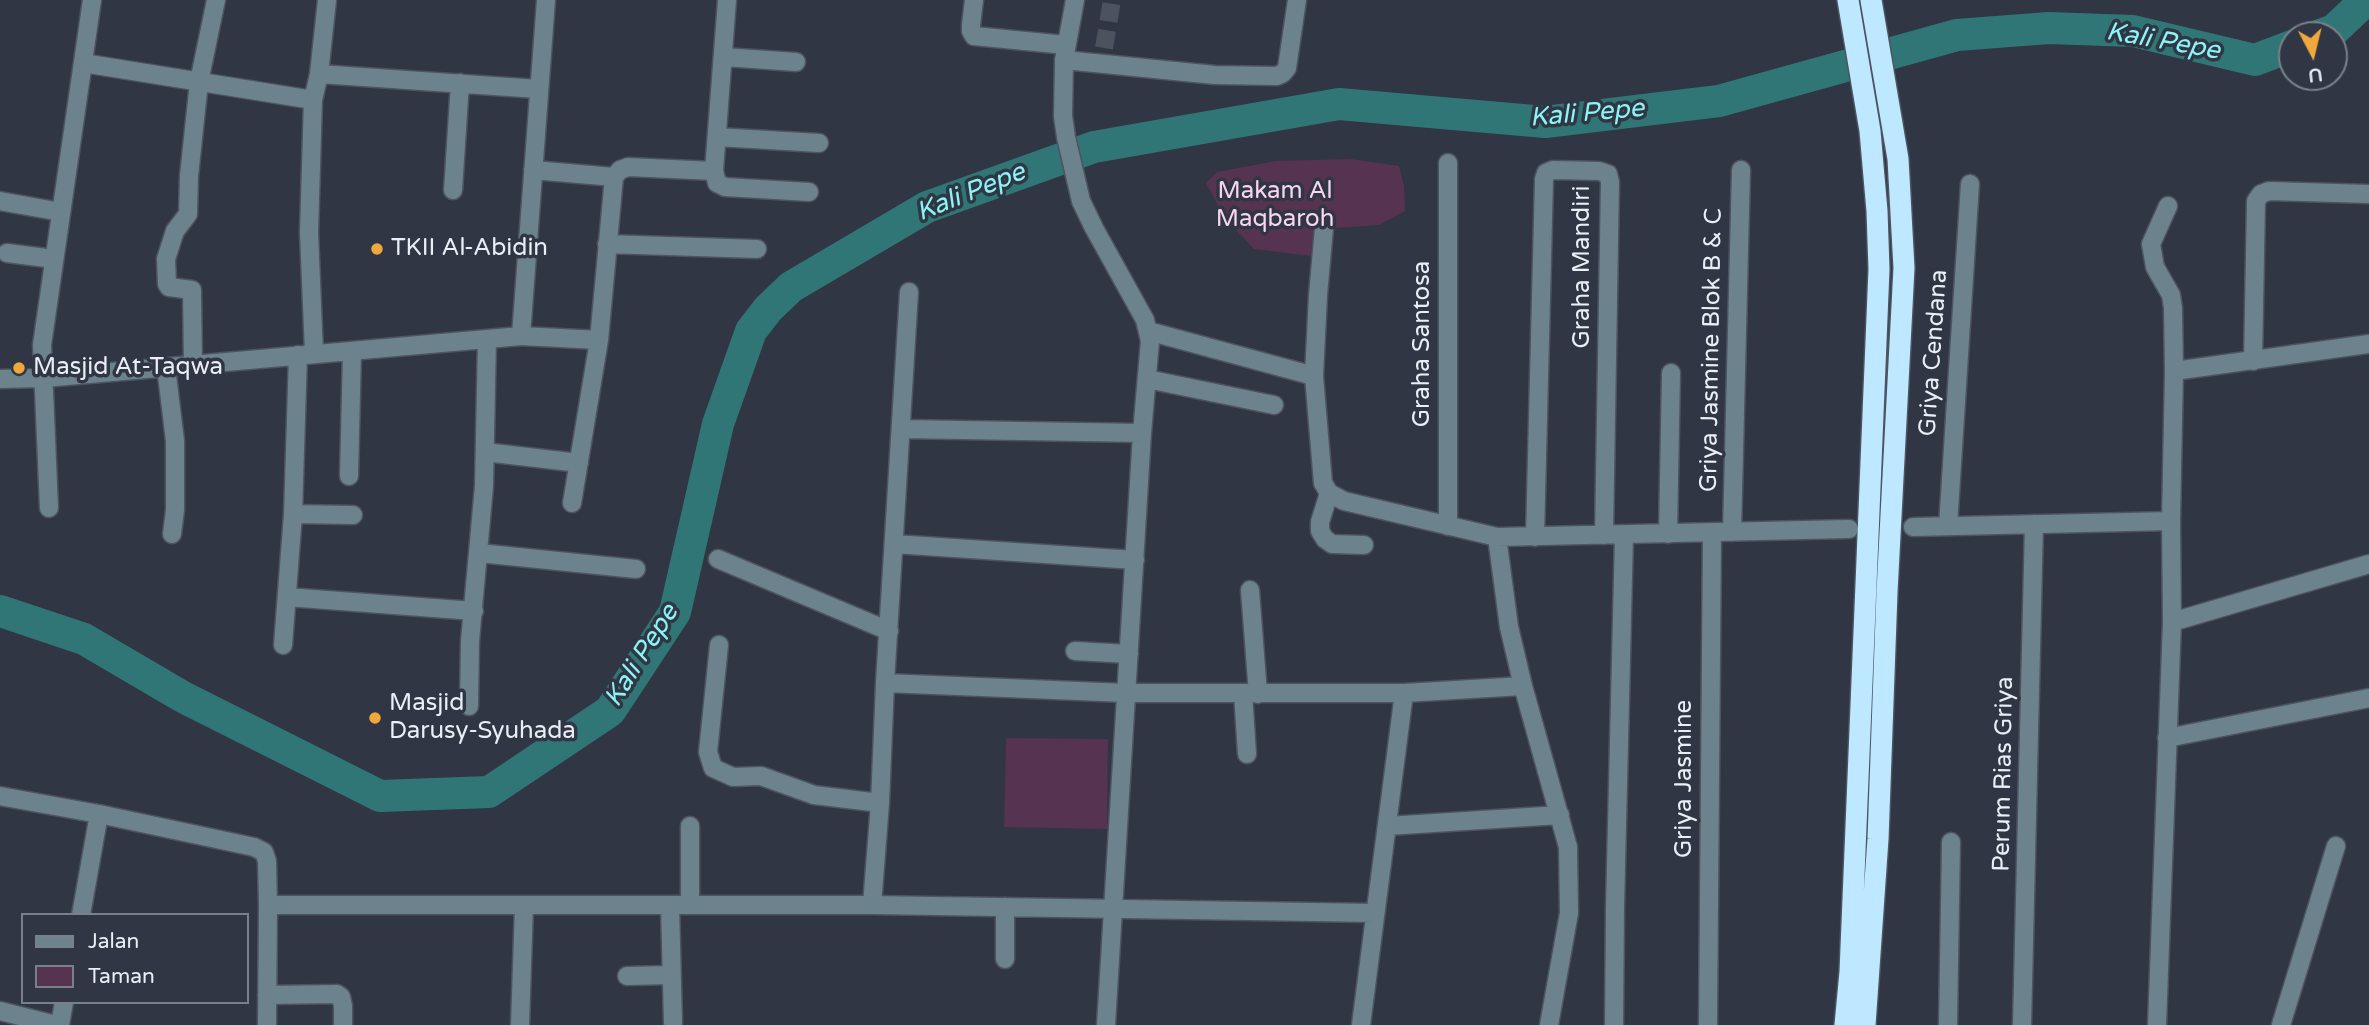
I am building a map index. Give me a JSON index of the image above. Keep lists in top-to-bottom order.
{
  "streets": {
    "street": [
      "Graha Mandiri",
      "Graha Santosa",
      "Griya Jasmine Blok B & C",
      "Griya Cendana",
      "Perum Rias Griya",
      "Griya Jasmine"
    ]
  },
  "water": ["Kali Pepe"],
  "parks": ["Makam Al Maqbaroh"],
  "places": ["TKII Al-Abidin", "Masjid At-Taqwa", "Masjid Darusy-Syuhada"],
  "legend": ["Jalan", "Taman"],
  "north": "bottom"
}
